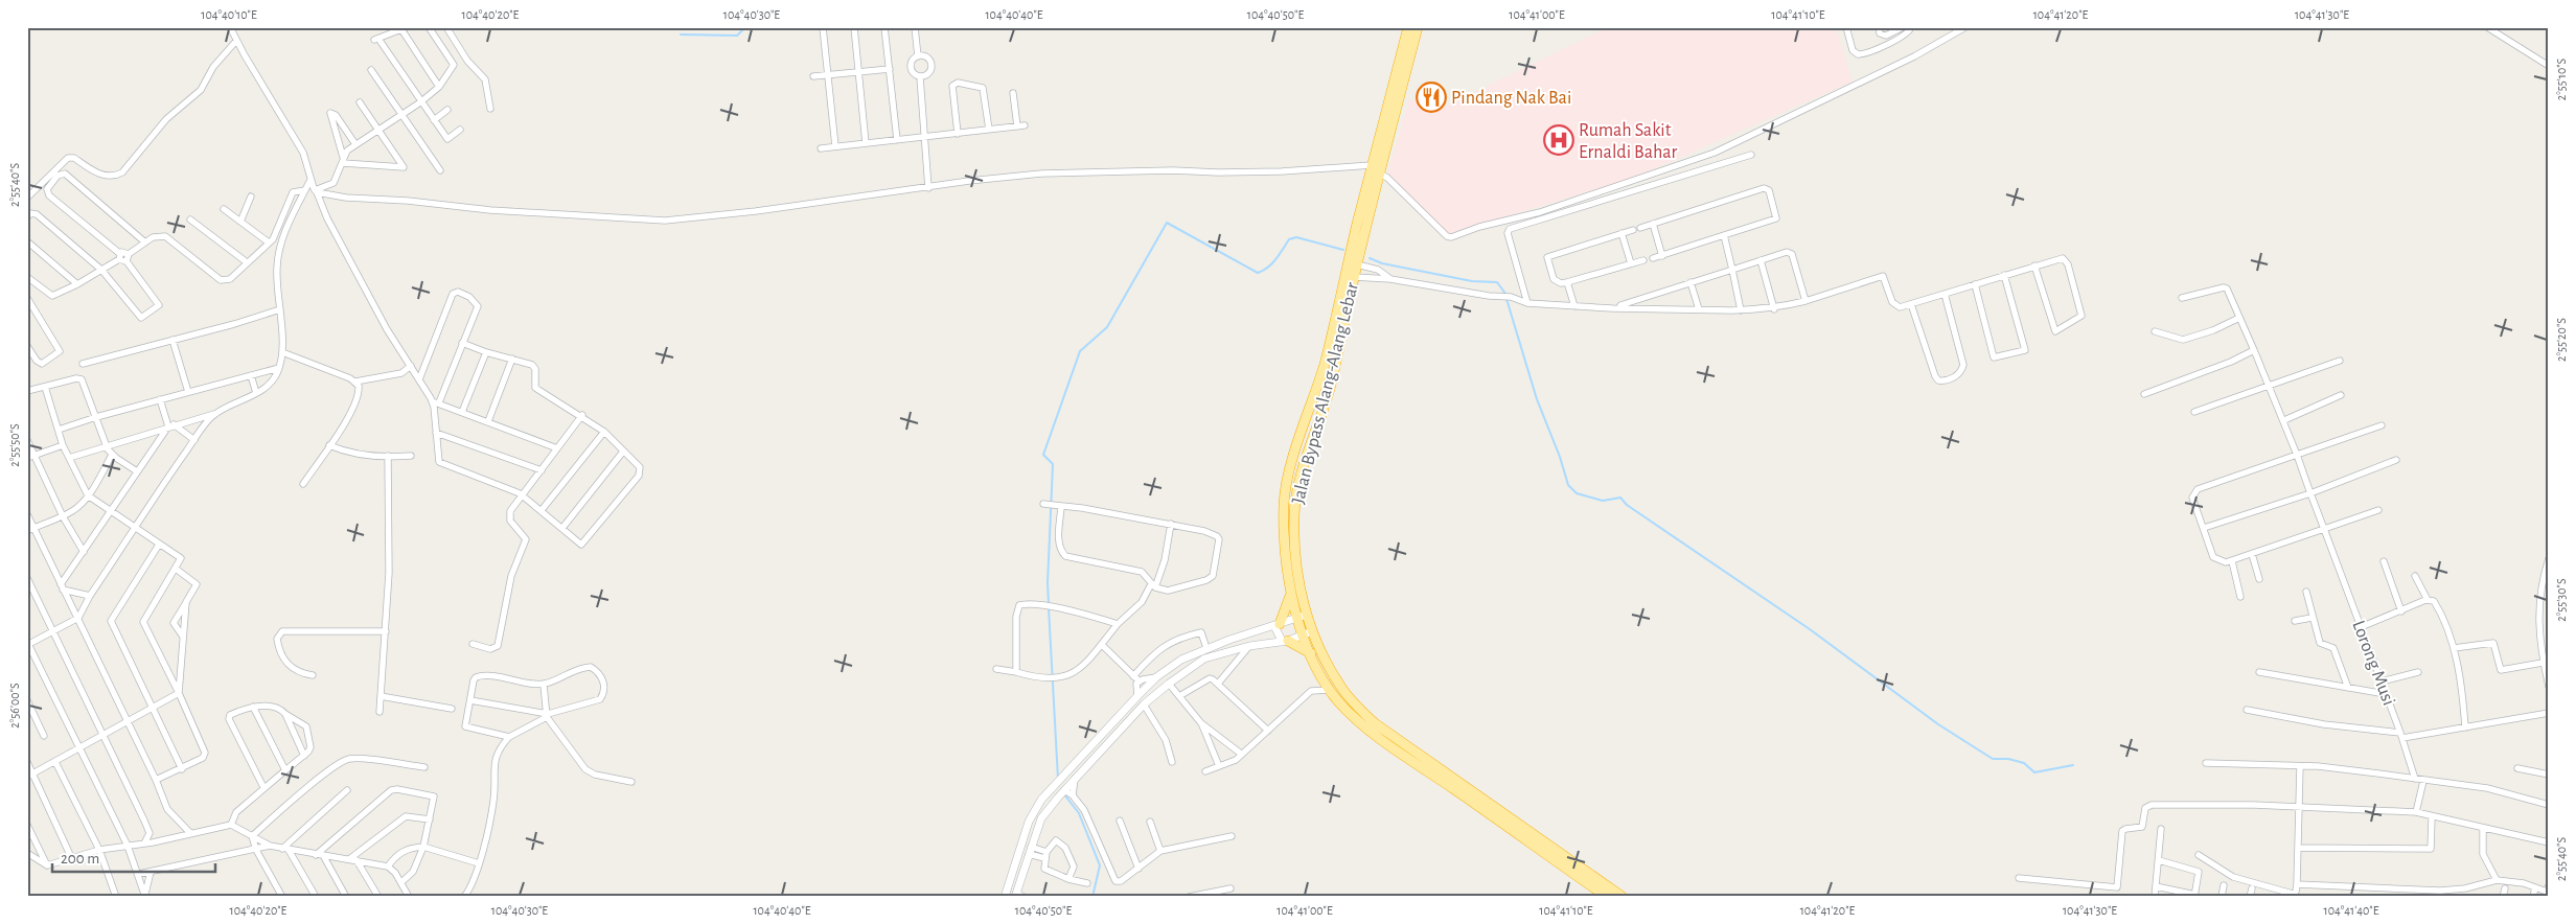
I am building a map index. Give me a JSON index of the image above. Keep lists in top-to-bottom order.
{
  "streets": {
    "highway": ["Jalan Bypass Alang-Alang Lebar"],
    "street": ["Lorong Musi"]
  },
  "places": {
    "restaurant": ["Pindang Nak Bai"],
    "hospital": ["Rumah Sakit Ernaldi Bahar"]
  },
  "scale_bar": "200 m",
  "coordinates": [
    "104°40'10\"E",
    "104°40'20\"E",
    "104°40'30\"E",
    "104°40'40\"E",
    "104°40'50\"E",
    "104°41'00\"E",
    "104°41'10\"E",
    "104°41'20\"E",
    "104°41'30\"E",
    "2°55'10\"S",
    "2°55'40\"S",
    "2°55'20\"S",
    "2°55'50\"S",
    "2°55'30\"S",
    "2°56'00\"S",
    "104°41'40\"E"
  ]
}
